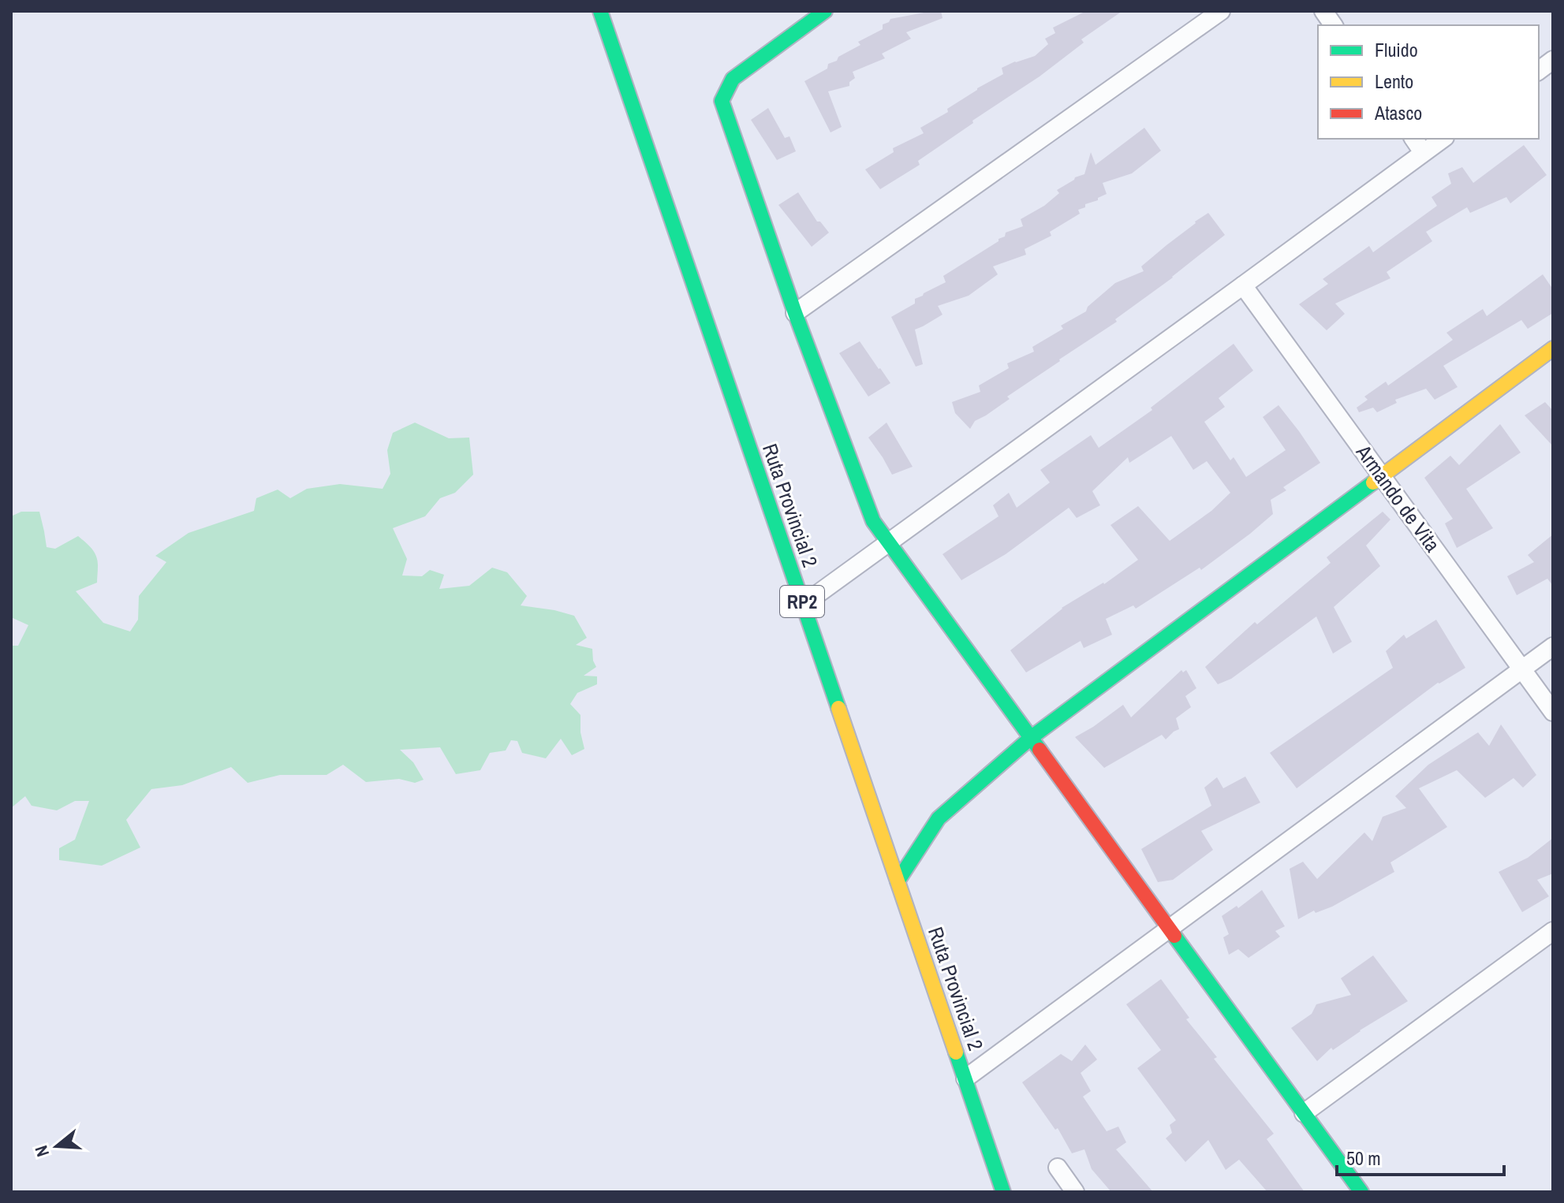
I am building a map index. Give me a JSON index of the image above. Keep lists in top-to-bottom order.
{
  "streets": {
    "street": ["Armando de Vita", "Ruta Provincial 2", "RP2"]
  },
  "legend": ["Fluido", "Lento", "Atasco"],
  "scale_bar": "50 m",
  "north": "left"
}
